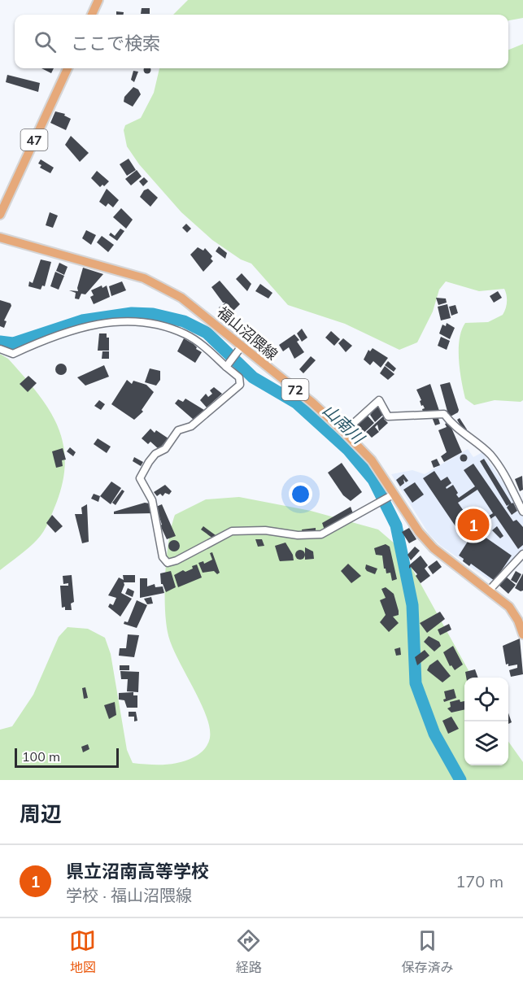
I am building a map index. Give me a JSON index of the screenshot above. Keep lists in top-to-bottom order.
{
  "streets": {
    "main road": ["47", "福山沼隈線", "72"]
  },
  "water": ["山南川"],
  "scale_bar": "100 m",
  "page": {
    "search": "ここで検索",
    "pins": "1",
    "scale": "100 m",
    "heading": "周辺",
    "list": [
      {
        "mark": "1",
        "name": "県立沼南高等学校",
        "note": "学校 · 福山沼隈線",
        "value": "170 m"
      }
    ],
    "nav": ["地図", "経路", "保存済み"]
  }
}
